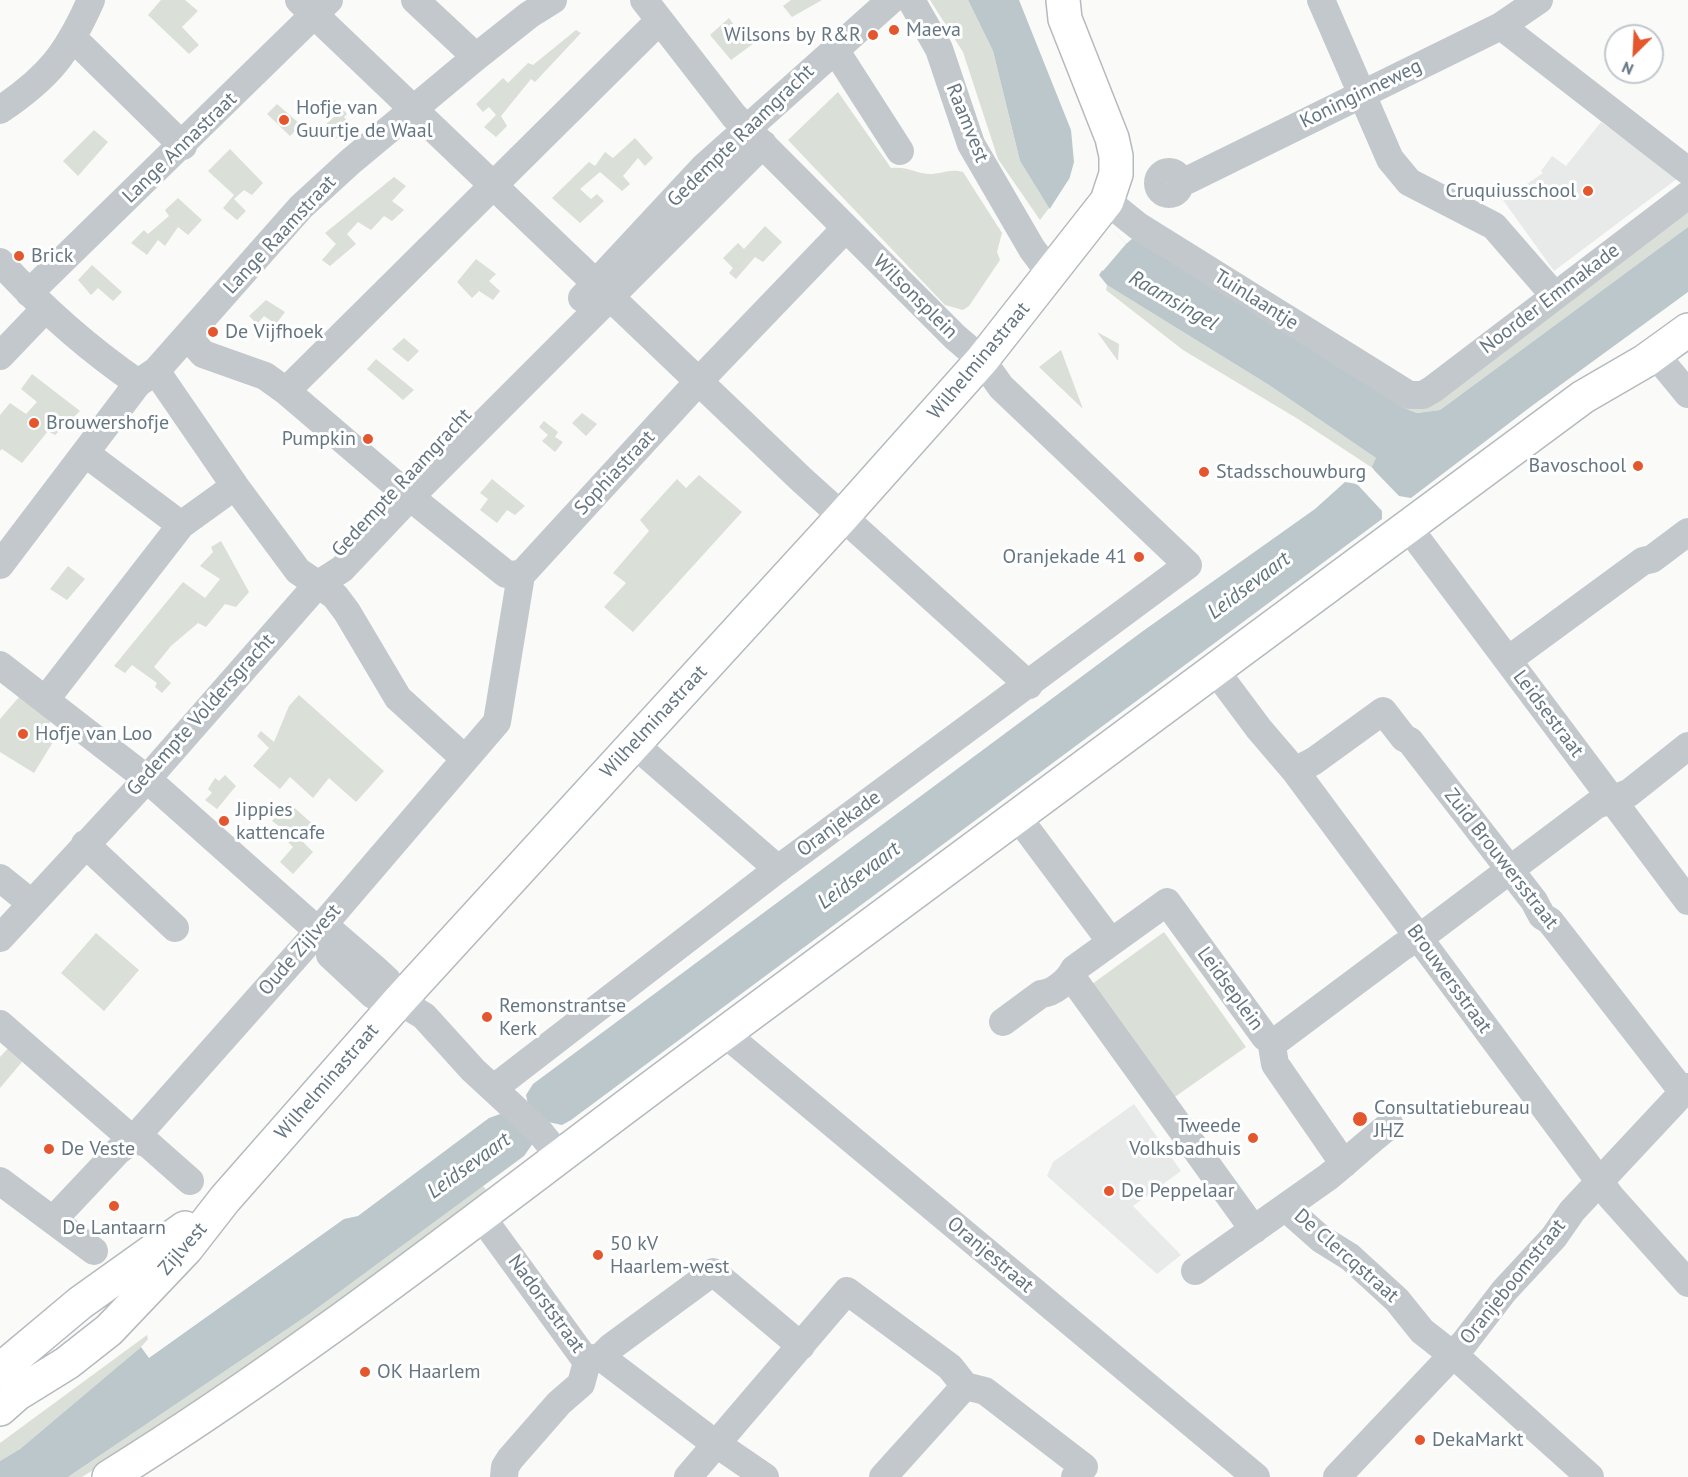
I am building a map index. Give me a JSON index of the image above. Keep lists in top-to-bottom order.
{
  "streets": {
    "main road": ["Wilhelminastraat", "Zijlvest"],
    "street": [
      "Koninginneweg",
      "Raamvest",
      "Gedempte Raamgracht",
      "Lange Annastraat",
      "Lange Raamstraat",
      "Wilsonsplein",
      "Noorder Emmakade",
      "Tuinlaantje",
      "Sophiastraat",
      "Leidsestraat",
      "Gedempte Voldersgracht",
      "Oranjekade",
      "Zuid Brouwersstraat",
      "Oude Zijlvest",
      "Brouwersstraat",
      "Leidseplein",
      "Oranjestraat",
      "De Clercqstraat",
      "Oranjeboomstraat",
      "Nadorststraat"
    ]
  },
  "crossings": [
    ["Raamvest", "Wilhelminastraat"],
    ["Gedempte Raamgracht", "Wilsonsplein"],
    ["Gedempte Raamgracht", "Gedempte Voldersgracht"],
    ["Wilsonsplein", "Wilhelminastraat"],
    ["Wilsonsplein", "Sophiastraat"],
    ["Wilsonsplein", "Oranjekade"],
    ["Noorder Emmakade", "Tuinlaantje"],
    ["Tuinlaantje", "Wilhelminastraat"],
    ["Wilhelminastraat", "Zijlvest"],
    ["Zuid Brouwersstraat", "Brouwersstraat"],
    ["Zuid Brouwersstraat", "Oranjeboomstraat"],
    ["Brouwersstraat", "Oranjeboomstraat"],
    ["De Clercqstraat", "Oranjeboomstraat"]
  ],
  "water": ["Raamsingel", "Leidsevaart"],
  "places": [
    "Maeva",
    "Wilsons by R&R",
    "Hofje van Guurtje de Waal",
    "Cruquiusschool",
    "Brick",
    "De Vijfhoek",
    "Brouwershofje",
    "Pumpkin",
    "Bavoschool",
    "Stadsschouwburg",
    "Oranjekade 41",
    "Hofje van Loo",
    "Jippies kattencafe",
    "Remonstrantse Kerk",
    "Consultatiebureau JHZ",
    "Tweede Volksbadhuis",
    "De Veste",
    "De Peppelaar",
    "De Lantaarn",
    "50 kV Haarlem-west",
    "OK Haarlem",
    "DekaMarkt"
  ],
  "north": "bottom left"
}
